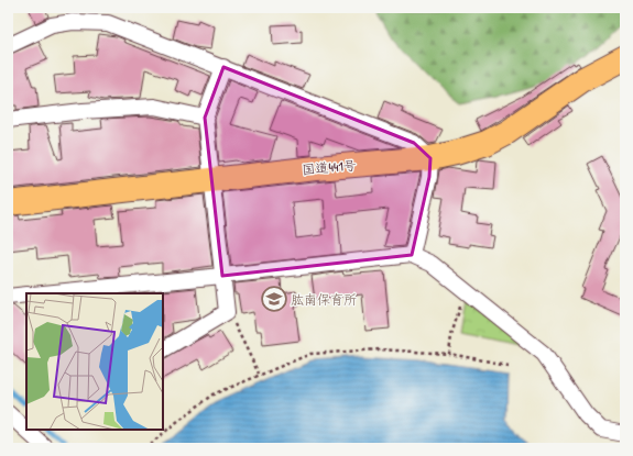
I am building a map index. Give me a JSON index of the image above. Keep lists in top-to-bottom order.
{
  "streets": {
    "highway": ["国道441号"]
  },
  "places": {
    "school or university": ["肱南保育所"]
  }
}
